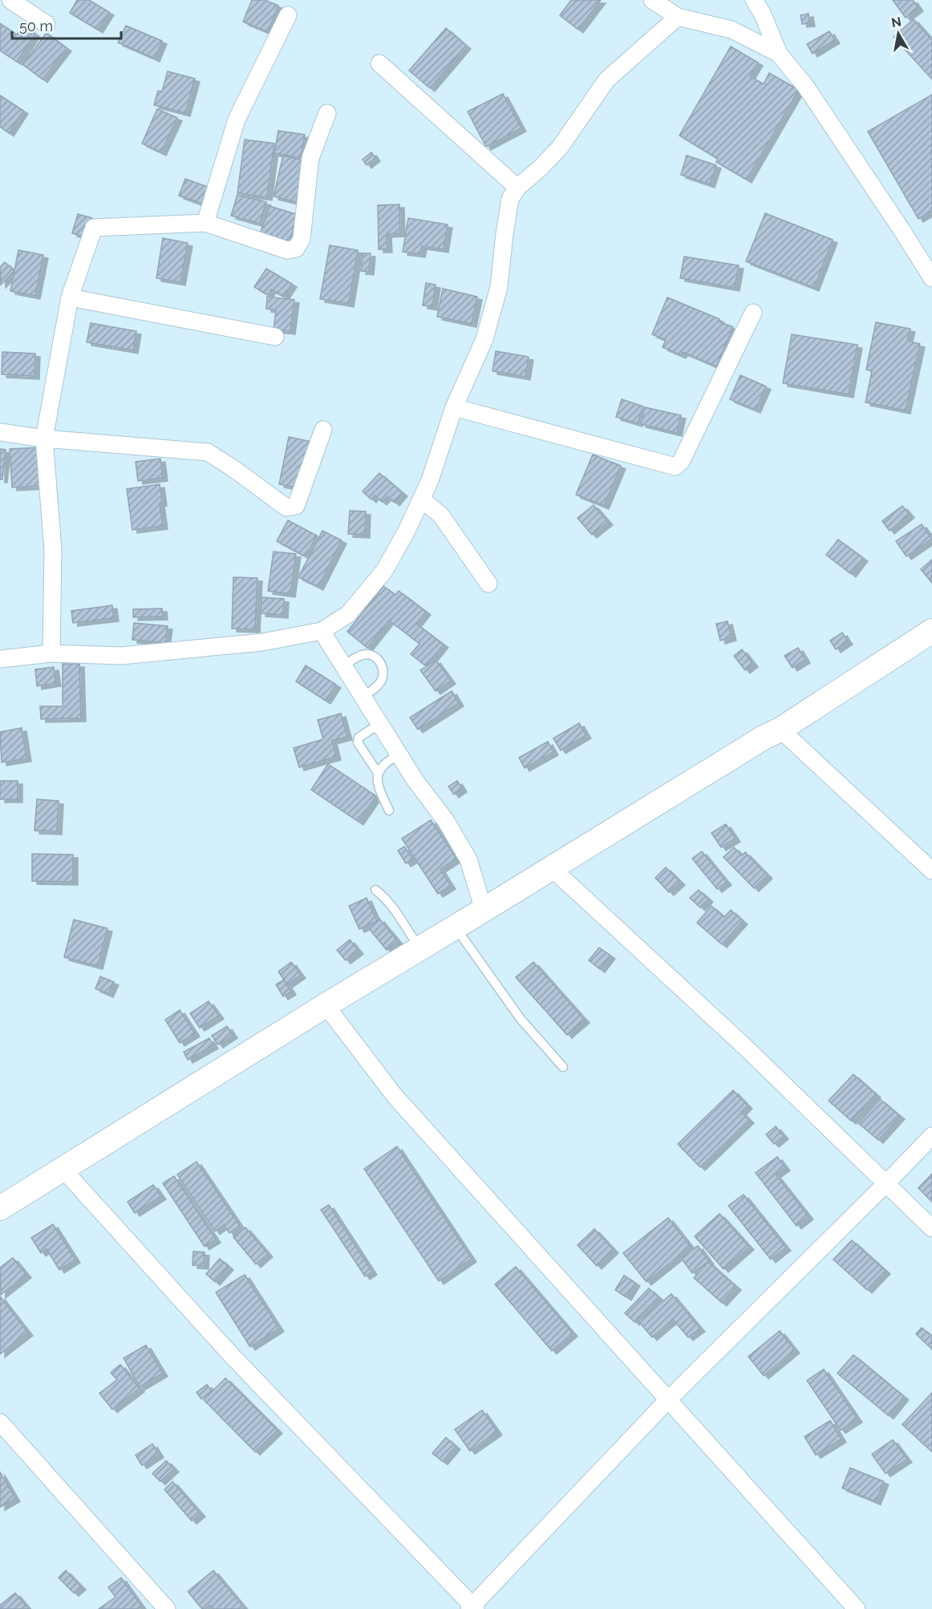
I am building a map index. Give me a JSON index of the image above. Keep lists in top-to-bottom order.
{
  "scale_bar": "50 m",
  "north": "top"
}
